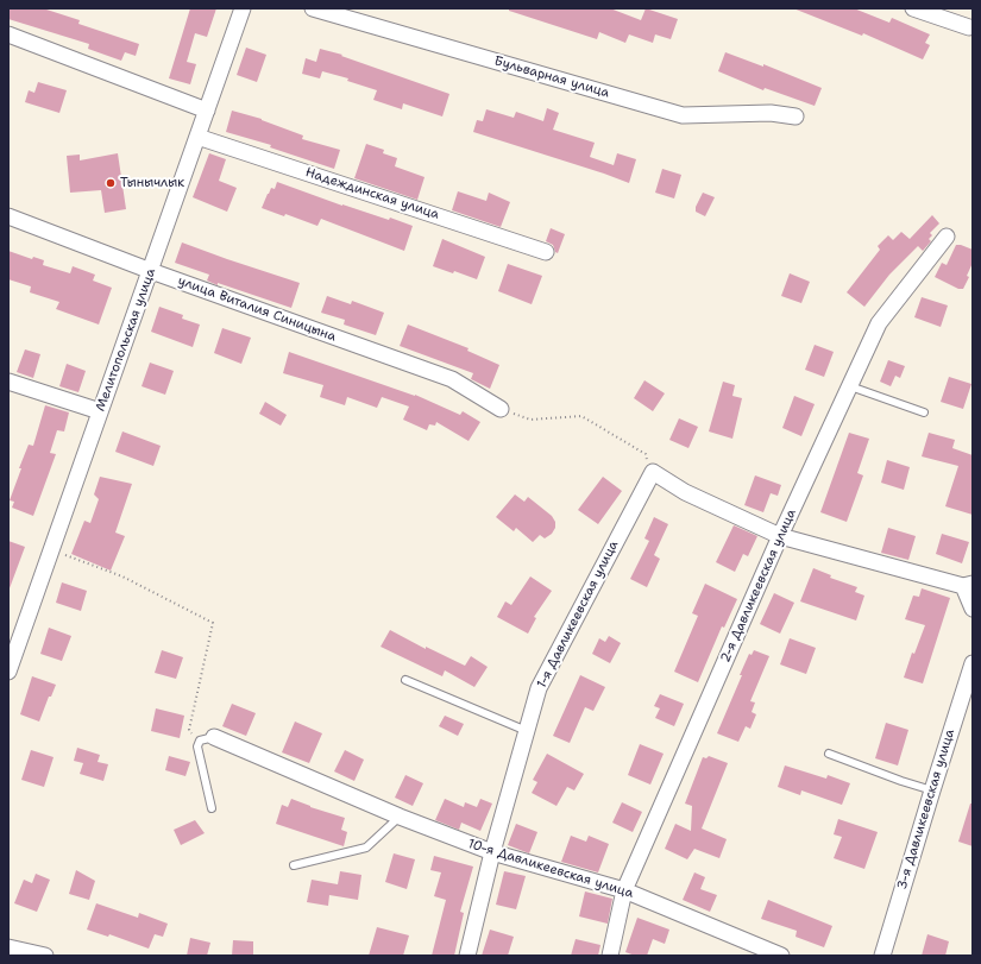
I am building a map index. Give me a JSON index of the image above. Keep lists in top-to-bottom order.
{
  "streets": {
    "street": [
      "Бульварная улица",
      "Надеждинская улица",
      "улица Виталия Синицына",
      "Мелитопольская улица",
      "2-я Давликеевская улица",
      "1-я Давликеевская улица",
      "3-я Давликеевская улица",
      "10-я Давликеевская улица"
    ]
  },
  "crossings": [
    ["Надеждинская улица", "Мелитопольская улица"],
    ["улица Виталия Синицына", "Мелитопольская улица"],
    ["2-я Давликеевская улица", "10-я Давликеевская улица"],
    ["1-я Давликеевская улица", "10-я Давликеевская улица"]
  ],
  "places": ["Тынычлык"]
}
